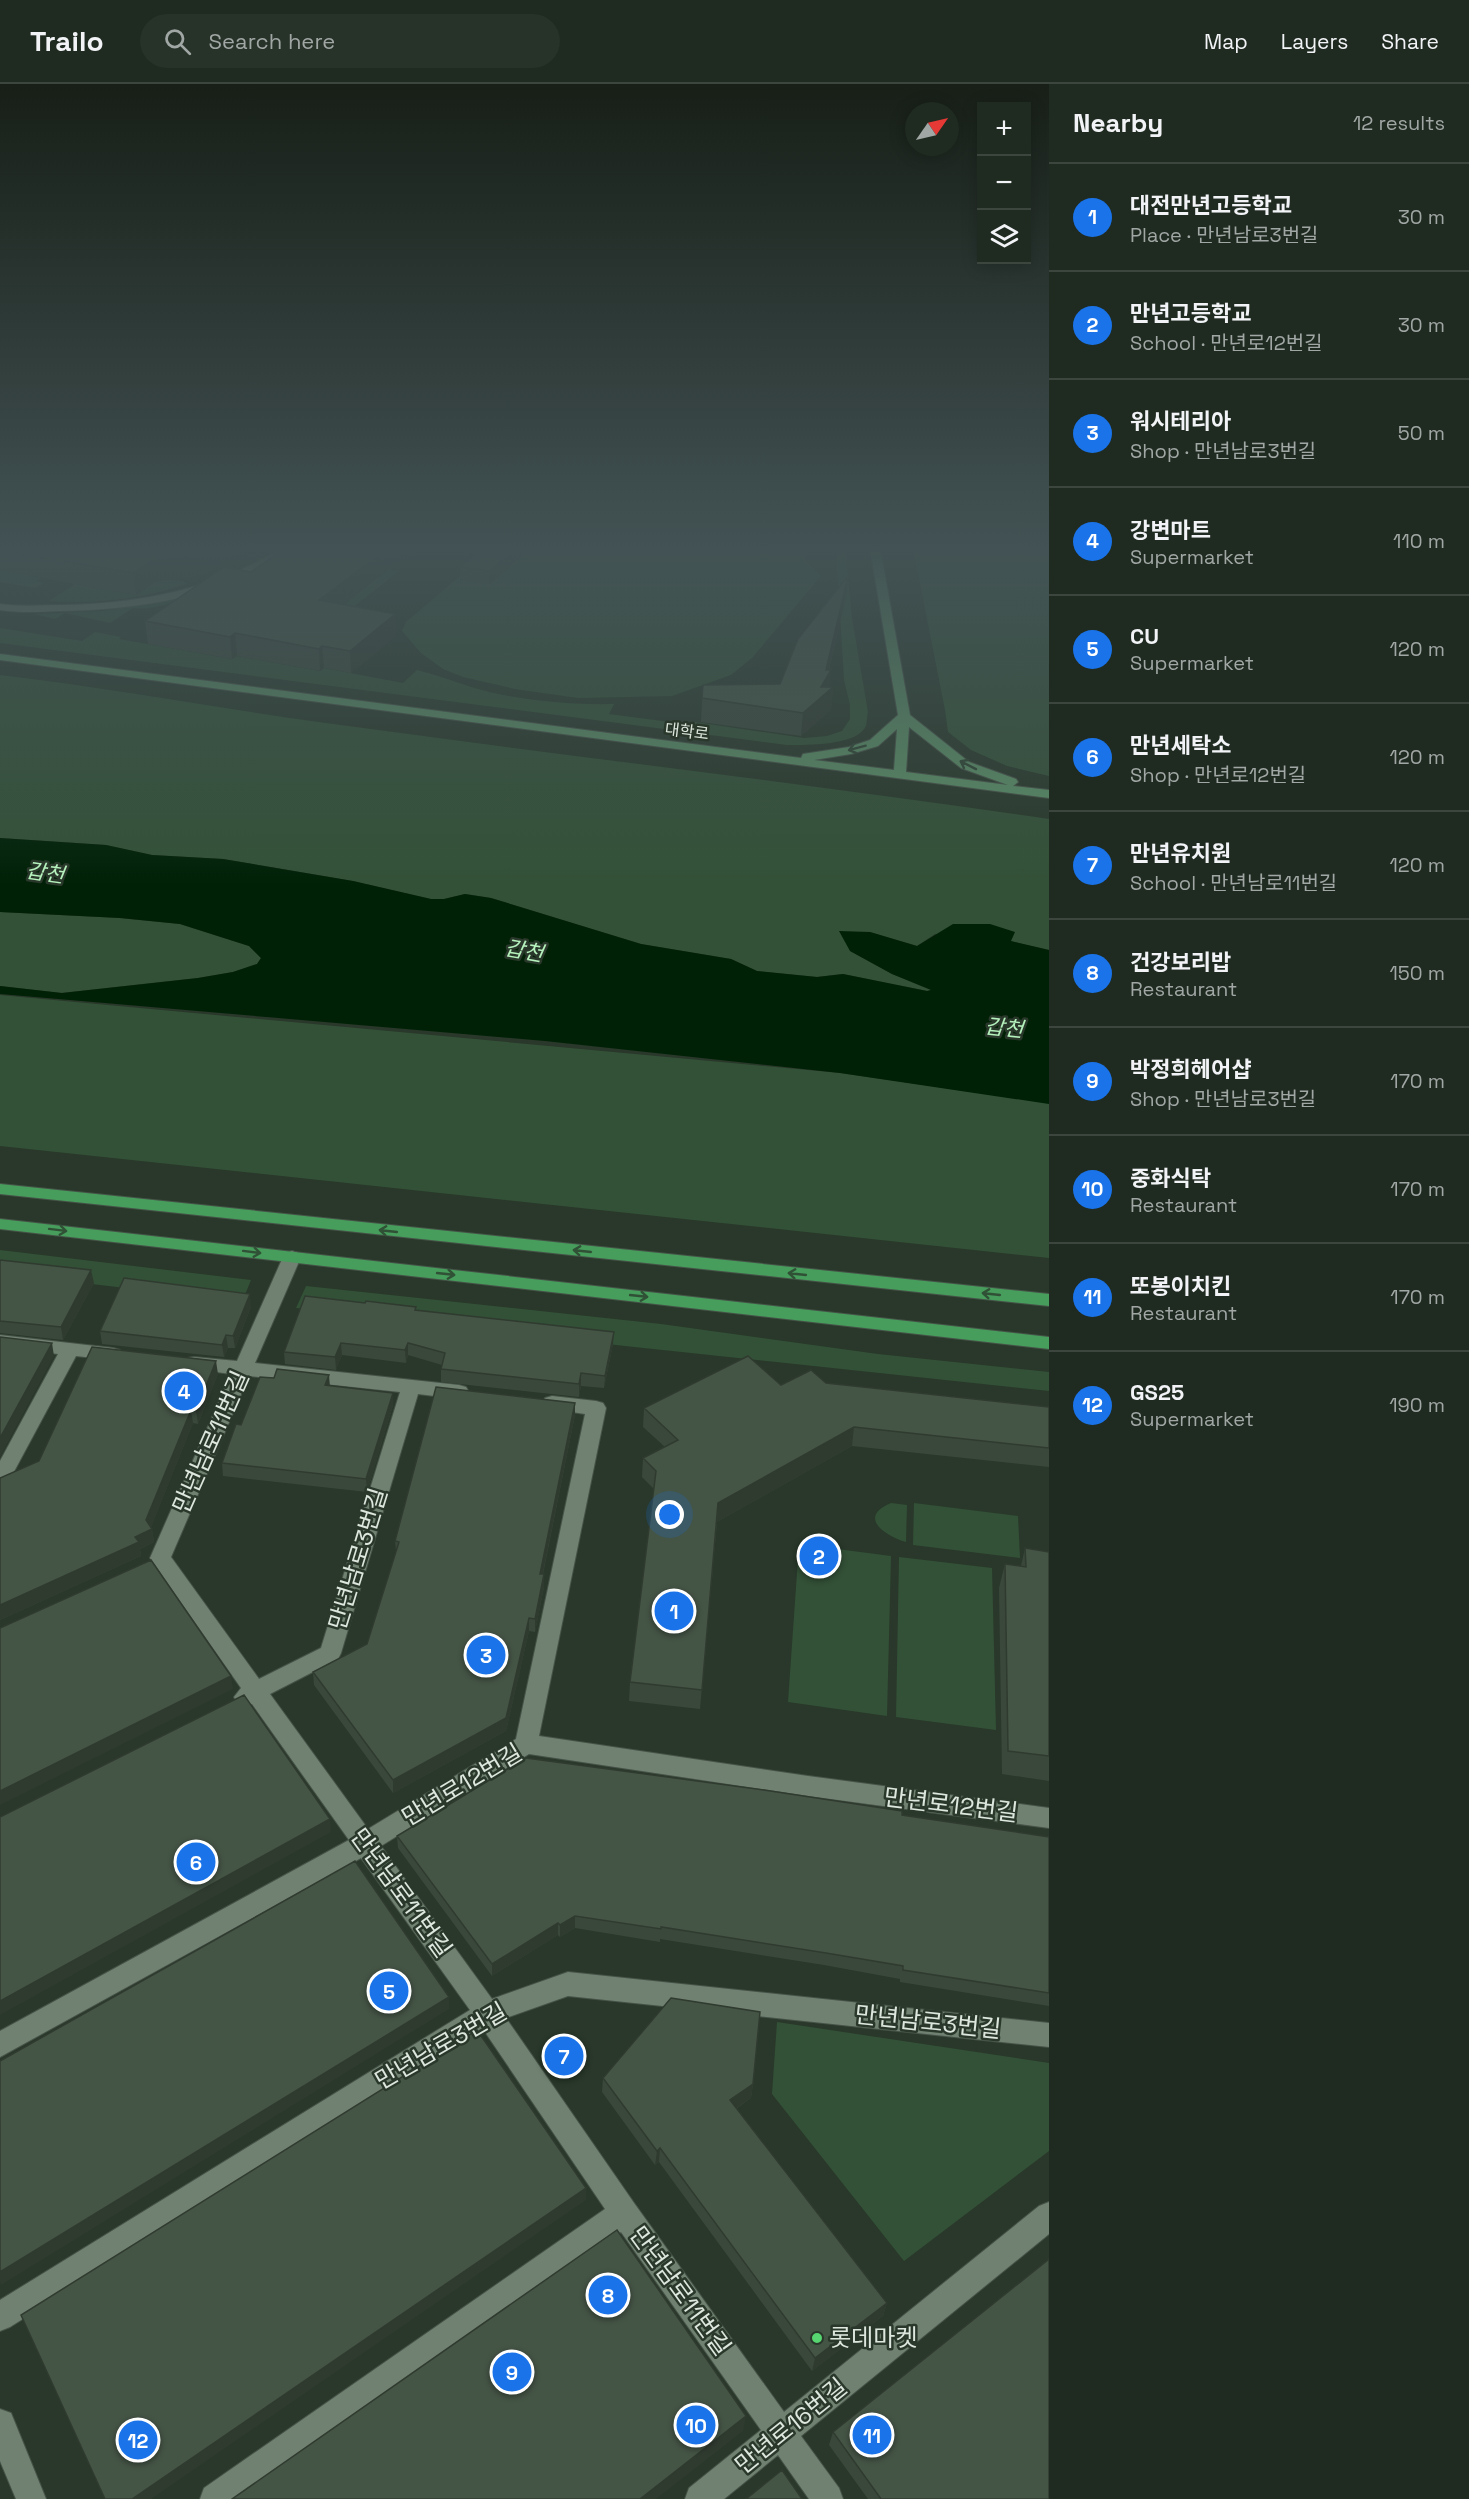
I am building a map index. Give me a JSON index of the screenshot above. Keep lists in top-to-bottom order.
{
  "streets": {
    "main road": ["대학로"],
    "street": [
      "만년남로11번길",
      "만년남로3번길",
      "만년로12번길",
      "만년로16번길"
    ]
  },
  "crossings": [
    ["만년남로11번길", "만년남로3번길"],
    ["만년남로11번길", "만년로12번길"],
    ["만년남로11번길", "만년로16번길"]
  ],
  "water": ["갑천"],
  "places": ["롯데마켓"],
  "north": "top right",
  "page": {
    "header": "Trailo",
    "search": "Search here",
    "nav": ["Map", "Layers", "Share"],
    "heading": ["Nearby", "12 results"],
    "map_buttons": ["+", "−"],
    "list": [
      {
        "mark": "1",
        "name": "대전만년고등학교",
        "note": "Place · 만년남로3번길",
        "value": "30 m"
      },
      {
        "mark": "2",
        "name": "만년고등학교",
        "note": "School · 만년로12번길",
        "value": "30 m"
      },
      {
        "mark": "3",
        "name": "워시테리아",
        "note": "Shop · 만년남로3번길",
        "value": "50 m"
      },
      {
        "mark": "4",
        "name": "강변마트",
        "note": "Supermarket",
        "value": "110 m"
      },
      {
        "mark": "5",
        "name": "CU",
        "note": "Supermarket",
        "value": "120 m"
      },
      {
        "mark": "6",
        "name": "만년세탁소",
        "note": "Shop · 만년로12번길",
        "value": "120 m"
      },
      {
        "mark": "7",
        "name": "만년유치원",
        "note": "School · 만년남로11번길",
        "value": "120 m"
      },
      {
        "mark": "8",
        "name": "건강보리밥",
        "note": "Restaurant",
        "value": "150 m"
      },
      {
        "mark": "9",
        "name": "박정희헤어샵",
        "note": "Shop · 만년남로3번길",
        "value": "170 m"
      },
      {
        "mark": "10",
        "name": "중화식탁",
        "note": "Restaurant",
        "value": "170 m"
      },
      {
        "mark": "11",
        "name": "또봉이치킨",
        "note": "Restaurant",
        "value": "170 m"
      },
      {
        "mark": "12",
        "name": "GS25",
        "note": "Supermarket",
        "value": "190 m"
      }
    ],
    "pins": [
      "4",
      "2",
      "1",
      "3",
      "6",
      "5",
      "7",
      "8",
      "9",
      "10",
      "11",
      "12"
    ]
  }
}
